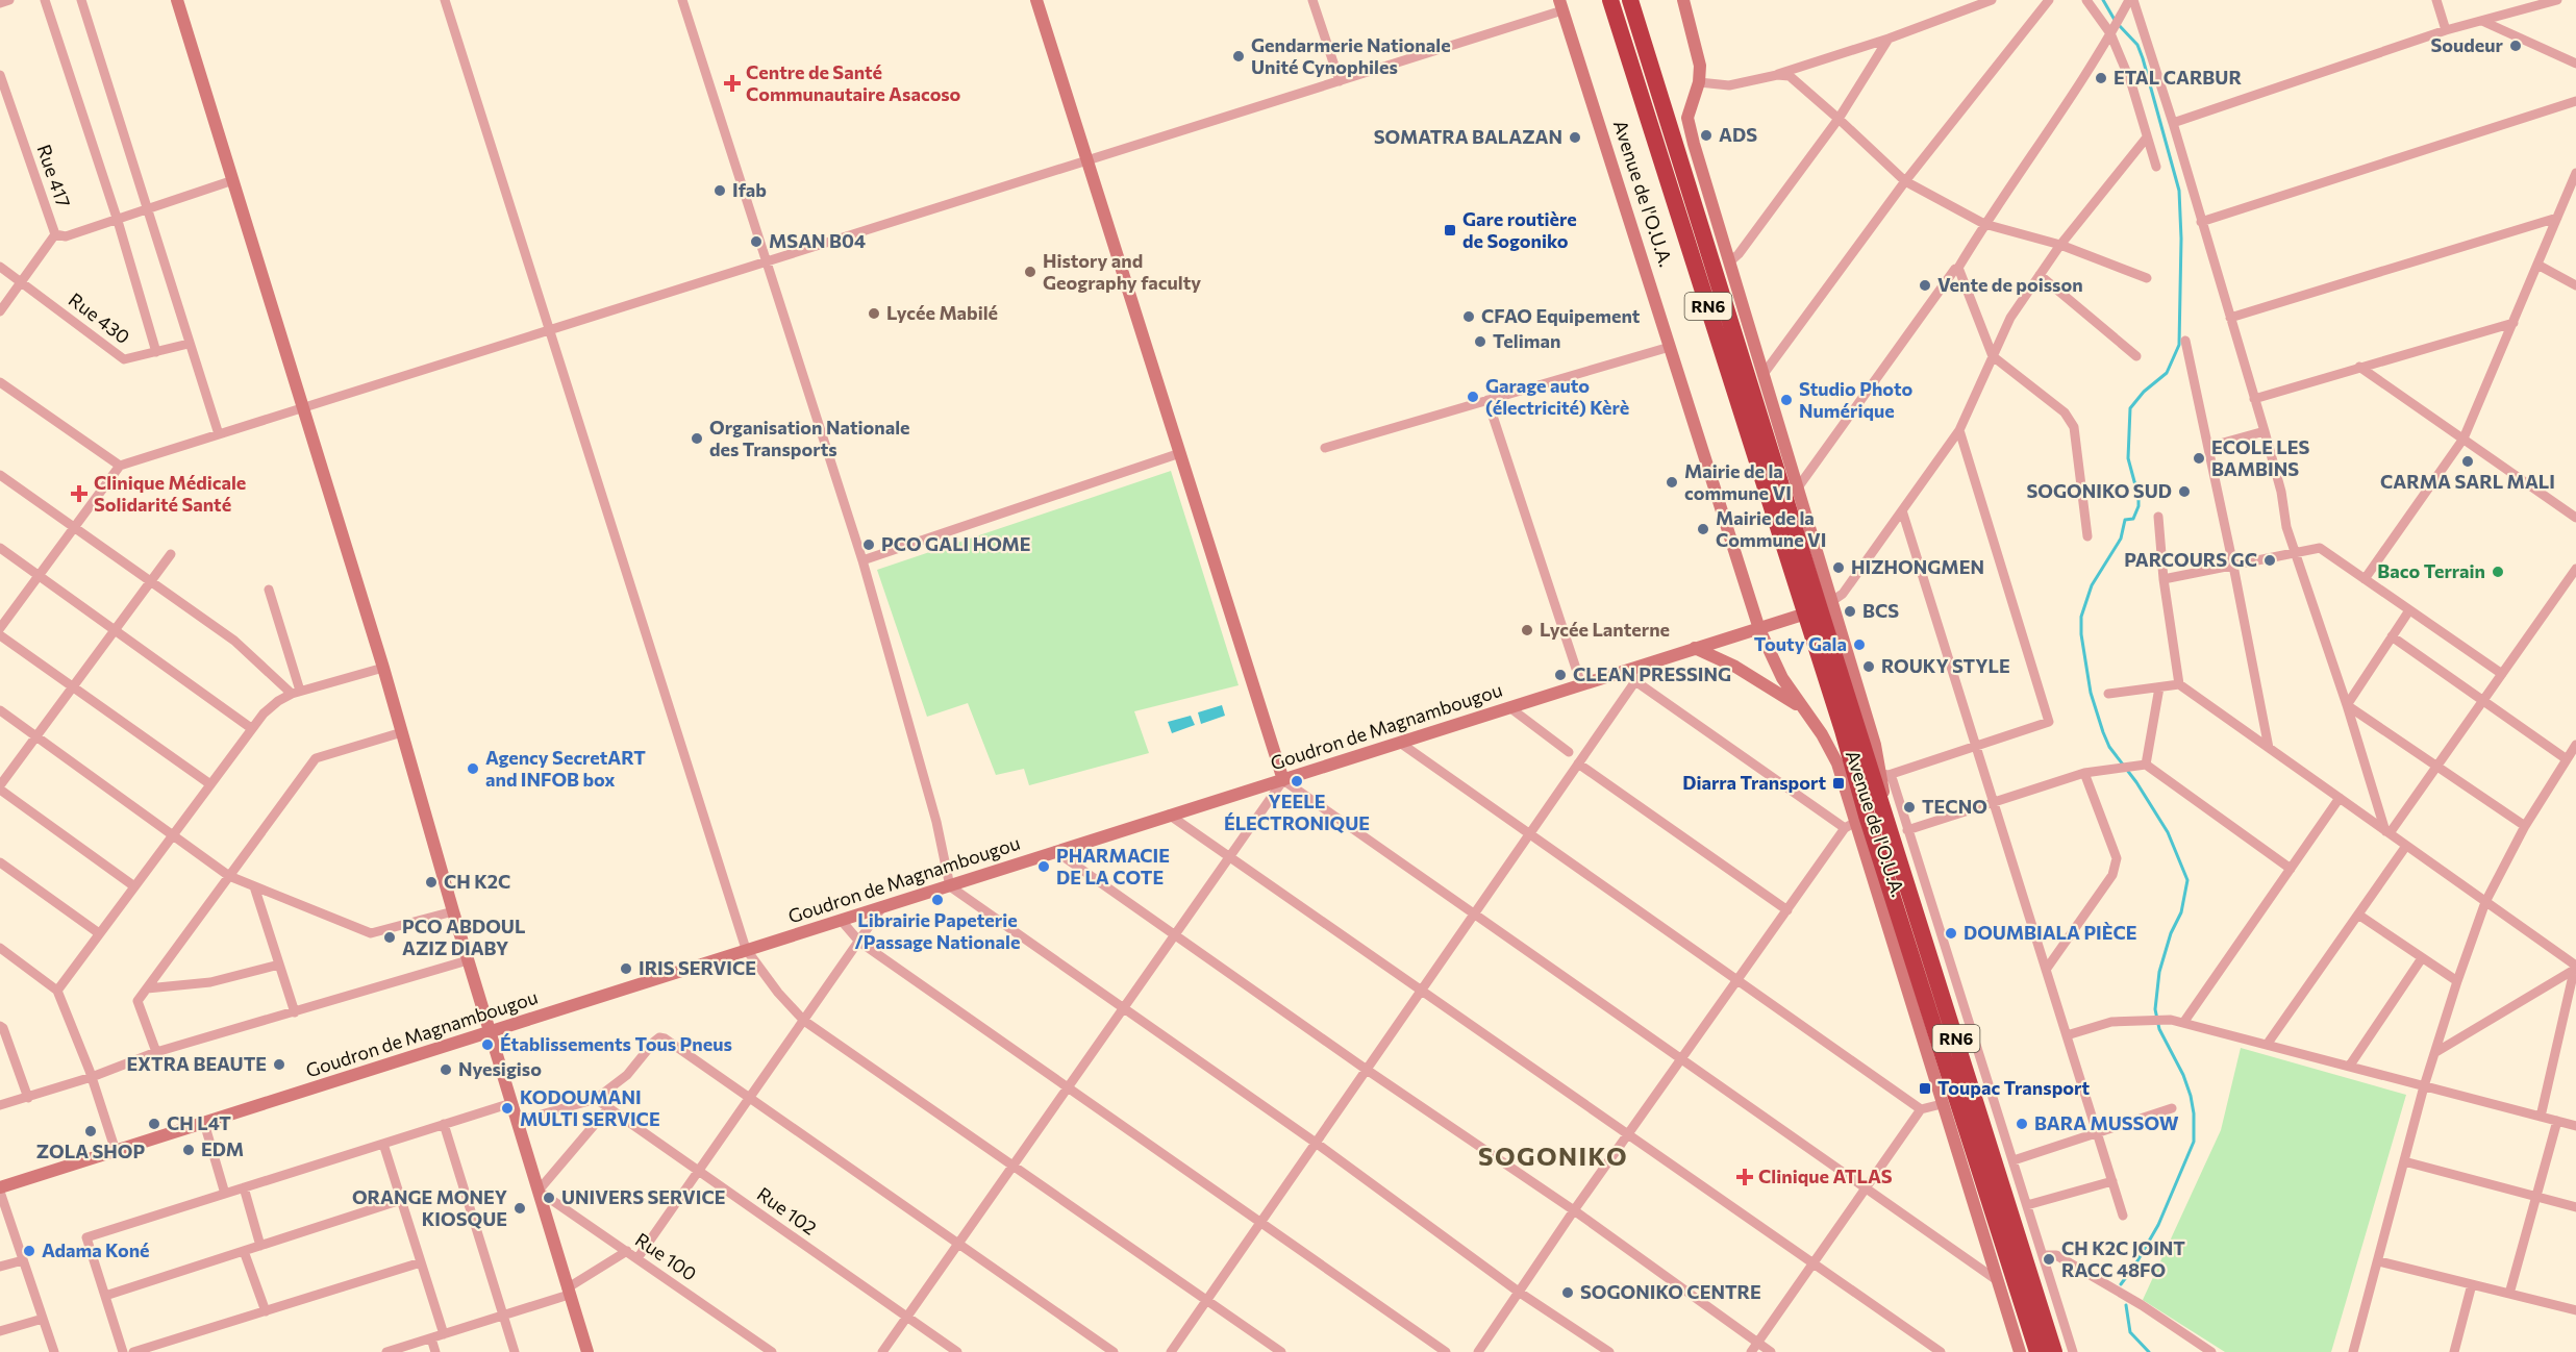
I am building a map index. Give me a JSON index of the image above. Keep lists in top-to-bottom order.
{
  "streets": {
    "highway": ["Avenue de l'O.U.A.", "RN6"],
    "street": [
      "Rue 417",
      "Rue 430",
      "Goudron de Magnambougou",
      "Rue 102",
      "Rue 100"
    ]
  },
  "crossings": [
    ["Rue 417", "Rue 430"],
    ["Avenue de l'O.U.A.", "Goudron de Magnambougou"]
  ],
  "districts": ["SOGONIKO"],
  "places": {
    "other": [
      "Soudeur",
      "Gendarmerie Nationale Unité Cynophiles",
      "ETAL CARBUR",
      "ADS",
      "SOMATRA BALAZAN",
      "Ifab",
      "MSAN B04",
      "History and Geography faculty",
      "Vente de poisson",
      "Lycée Mabilé",
      "CFAO Equipement",
      "Teliman",
      "Garage auto (électricité) Kèrè",
      "Studio Photo Numérique",
      "Organisation Nationale des Transports",
      "ECOLE LES BAMBINS",
      "CARMA SARL MALI",
      "Mairie de la commune VI",
      "SOGONIKO SUD",
      "Mairie de la Commune VI",
      "PCO GALI HOME",
      "PARCOURS GC",
      "HIZHONGMEN",
      "Baco Terrain",
      "BCS",
      "Lycée Lanterne",
      "Touty Gala",
      "ROUKY STYLE",
      "CLEAN PRESSING",
      "Agency SecretART and INFOB box",
      "YEELE ÉLECTRONIQUE",
      "TECNO",
      "PHARMACIE DE LA COTE",
      "CH K2C",
      "Librairie Papeterie /Passage Nationale",
      "DOUMBIALA PIÈCE",
      "PCO ABDOUL AZIZ DIABY",
      "IRIS SERVICE",
      "Établissements Tous Pneus",
      "EXTRA BEAUTE",
      "Nyesigiso",
      "KODOUMANI MULTI SERVICE",
      "CH L4T",
      "BARA MUSSOW",
      "ZOLA SHOP",
      "EDM",
      "UNIVERS SERVICE",
      "ORANGE MONEY KIOSQUE",
      "Adama Koné",
      "CH K2C JOINT RACC 48FO",
      "SOGONIKO CENTRE"
    ],
    "health": ["Centre de Santé Communautaire Asacoso", "Clinique Médicale Solidarité Santé", "Clinique ATLAS"],
    "transit": ["Gare routière de Sogoniko", "Diarra Transport", "Toupac Transport"]
  }
}
